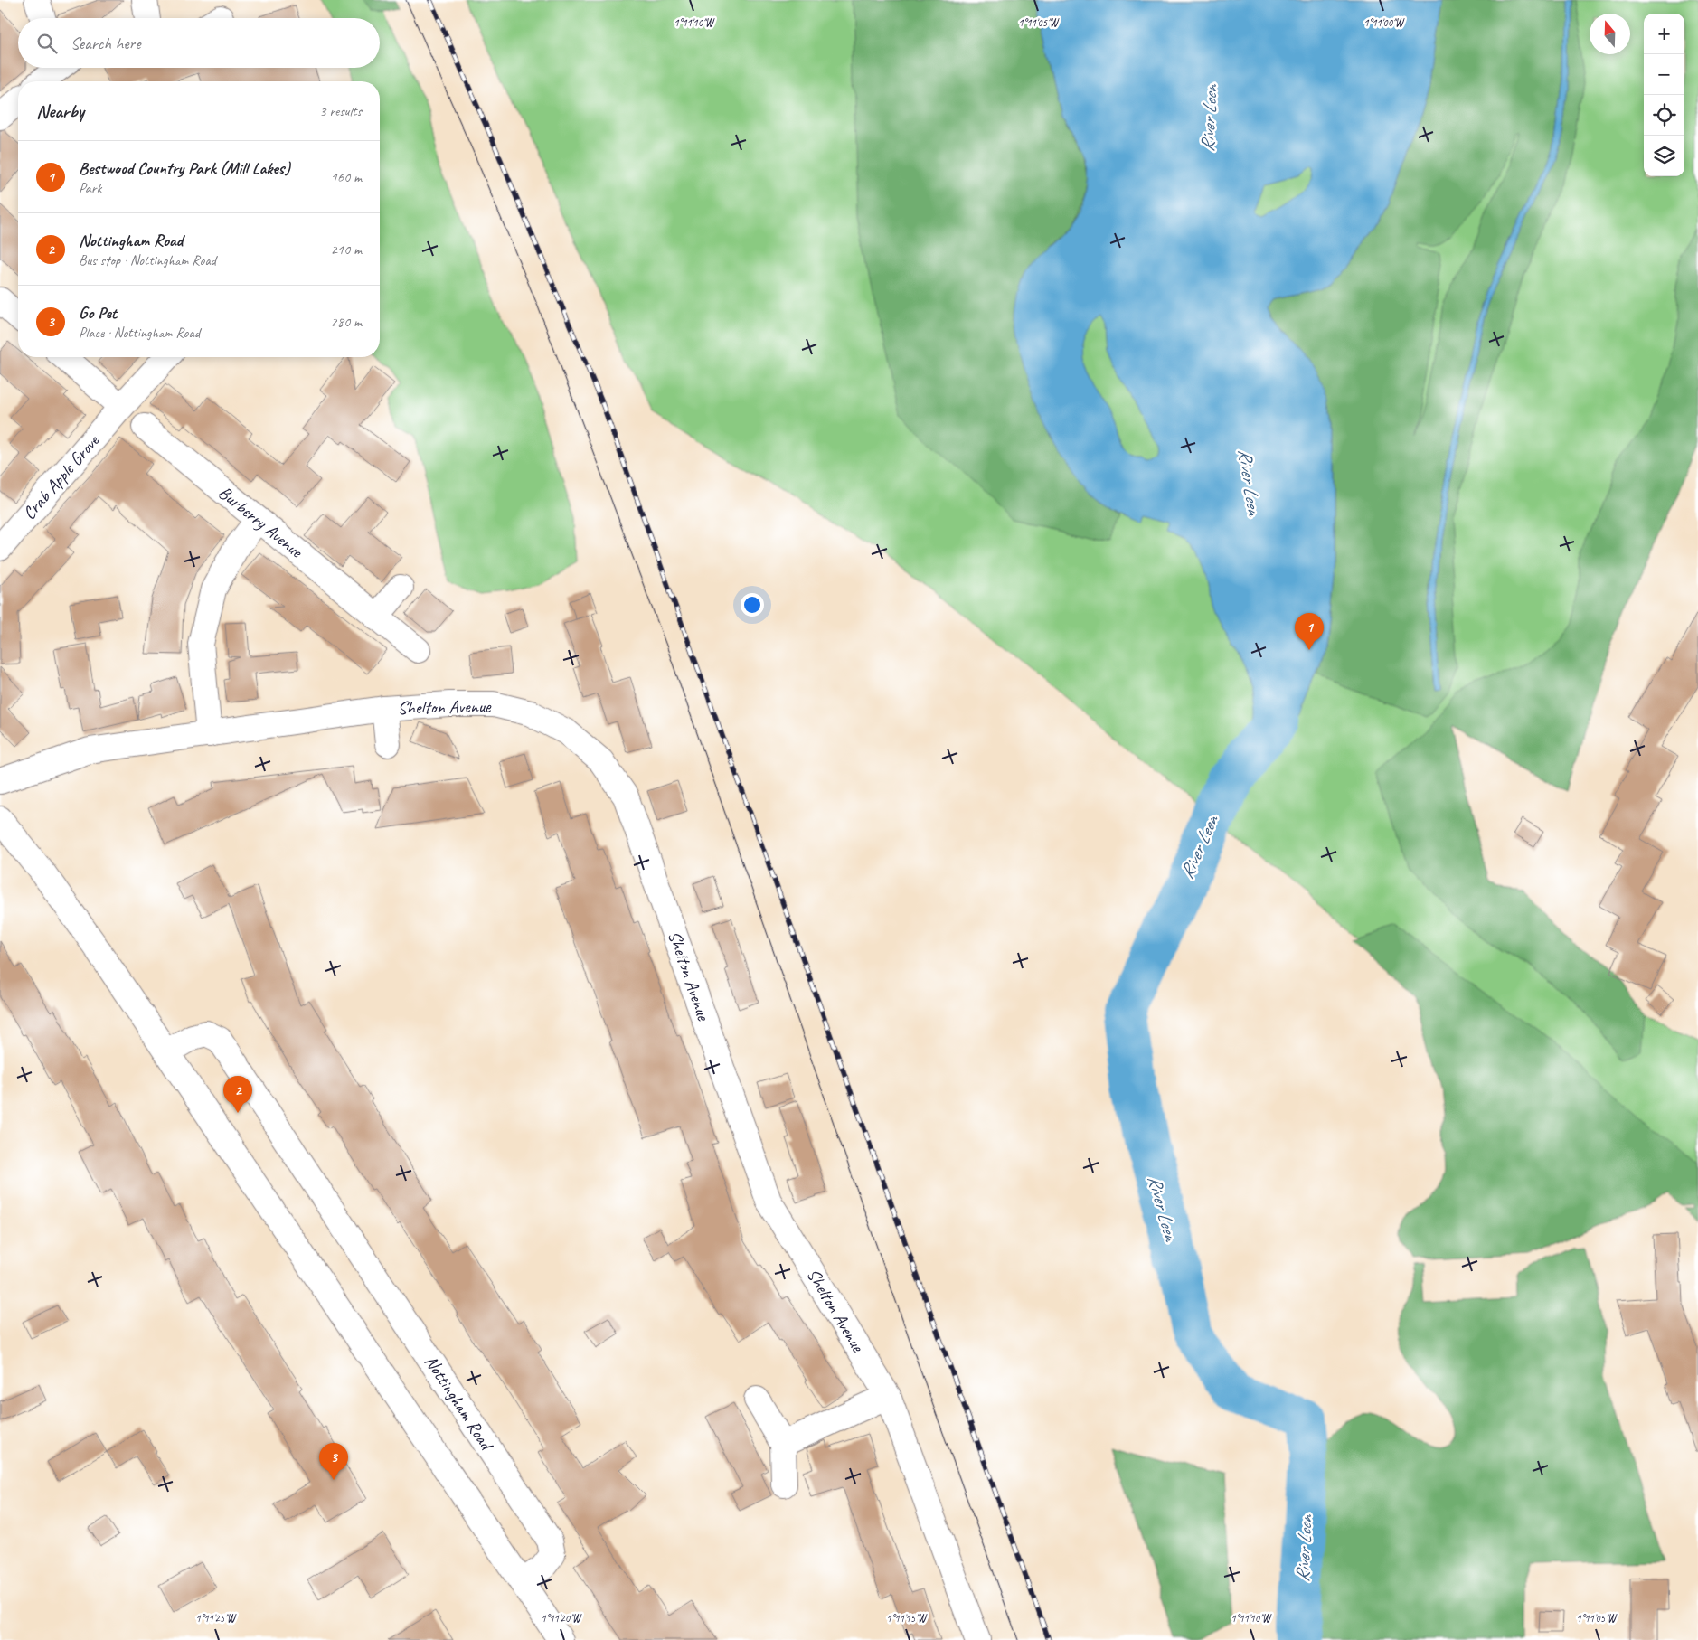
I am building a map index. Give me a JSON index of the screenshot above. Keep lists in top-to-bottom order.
{
  "streets": {
    "street": [
      "Crab Apple Grove",
      "Burberry Avenue",
      "Shelton Avenue",
      "Nottingham Road"
    ]
  },
  "water": ["River Leen"],
  "north": "top",
  "page": {
    "map_buttons": ["+", "−"],
    "search": "Search here",
    "heading": ["Nearby", "3 results"],
    "list": [
      {
        "mark": "1",
        "name": "Bestwood Country Park (Mill Lakes)",
        "note": "Park",
        "value": "160 m"
      },
      {
        "mark": "2",
        "name": "Nottingham Road",
        "note": "Bus stop · Nottingham Road",
        "value": "210 m"
      },
      {
        "mark": "3",
        "name": "Go Pet",
        "note": "Place · Nottingham Road",
        "value": "280 m"
      }
    ],
    "pins": ["1", "2", "3"]
  },
  "coordinates": [
    "1°11'10\"W",
    "1°11'05\"W",
    "1°11'00\"W",
    "1°11'25\"W",
    "1°11'20\"W",
    "1°11'15\"W"
  ]
}
